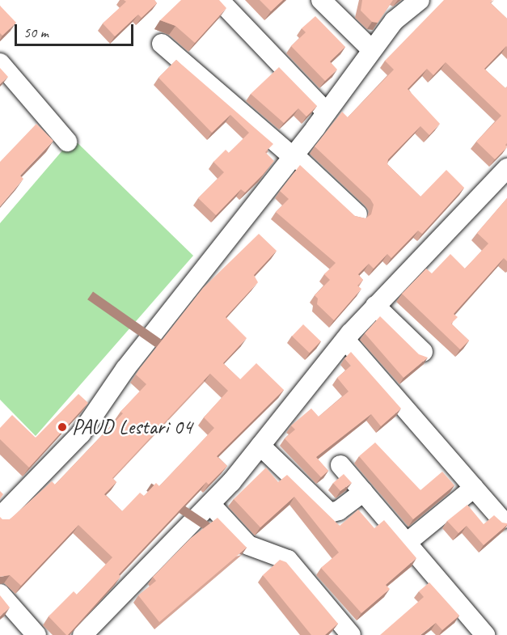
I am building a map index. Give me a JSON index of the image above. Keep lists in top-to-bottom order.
{
  "places": ["PAUD Lestari 04"],
  "scale_bar": "50 m"
}
